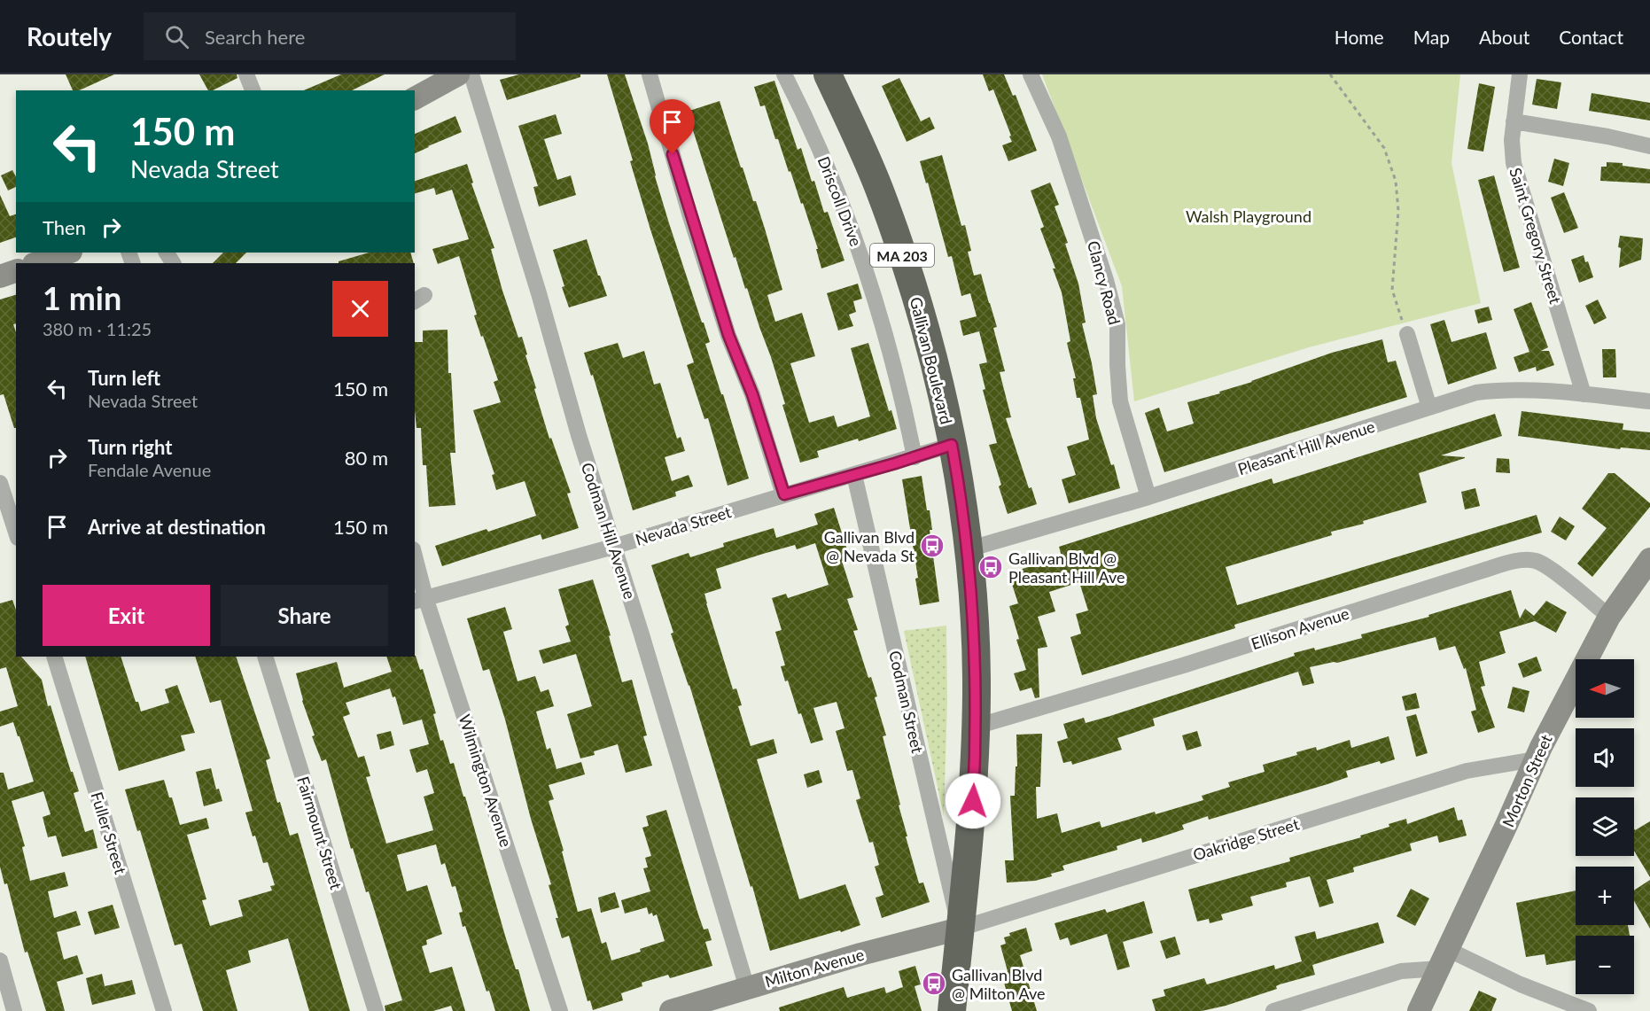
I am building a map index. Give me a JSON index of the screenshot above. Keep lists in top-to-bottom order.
{
  "streets": {
    "highway": ["MA 203", "Gallivan Boulevard"],
    "main road": ["Morton Street", "Milton Avenue"],
    "street": [
      "Driscoll Drive",
      "Saint Gregory Street",
      "Clancy Road",
      "Pleasant Hill Avenue",
      "Nevada Street",
      "Codman Hill Avenue",
      "Ellison Avenue",
      "Codman Street",
      "Wilmington Avenue",
      "Fuller Street",
      "Fairmount Street",
      "Oakridge Street"
    ]
  },
  "crossings": [
    ["Driscoll Drive", "Nevada Street"],
    ["Saint Gregory Street", "Pleasant Hill Avenue"],
    ["Clancy Road", "Pleasant Hill Avenue"],
    ["Gallivan Boulevard", "Pleasant Hill Avenue"],
    ["Gallivan Boulevard", "Nevada Street"],
    ["Gallivan Boulevard", "Ellison Avenue"],
    ["Gallivan Boulevard", "Codman Street"],
    ["Gallivan Boulevard", "Oakridge Street"],
    ["Gallivan Boulevard", "Milton Avenue"],
    ["Nevada Street", "Codman Hill Avenue"],
    ["Nevada Street", "Codman Street"],
    ["Nevada Street", "Wilmington Avenue"],
    ["Codman Hill Avenue", "Milton Avenue"],
    ["Ellison Avenue", "Morton Street"],
    ["Codman Street", "Oakridge Street"],
    ["Codman Street", "Milton Avenue"],
    ["Morton Street", "Oakridge Street"],
    ["Oakridge Street", "Milton Avenue"]
  ],
  "parks": ["Walsh Playground"],
  "places": {
    "bus stop": ["Gallivan Blvd @ Nevada St", "Gallivan Blvd @ Pleasant Hill Ave", "Gallivan Blvd @ Milton Ave"]
  },
  "north": "left",
  "page": {
    "header": "Routely",
    "search": "Search here",
    "nav": [
      "Home",
      "Map",
      "About",
      "Contact"
    ],
    "turn": ["150 m", "Nevada Street"],
    "then": "Then",
    "heading": ["1 min", "380 m · 11:25"],
    "list": [
      {
        "name": "Turn left",
        "note": "Nevada Street",
        "value": "150 m"
      },
      {
        "name": "Turn right",
        "note": "Fendale Avenue",
        "value": "80 m"
      },
      {
        "name": "Arrive at destination",
        "value": "150 m"
      }
    ],
    "buttons": ["Exit", "Share"],
    "map_buttons": ["+", "−"]
  }
}
